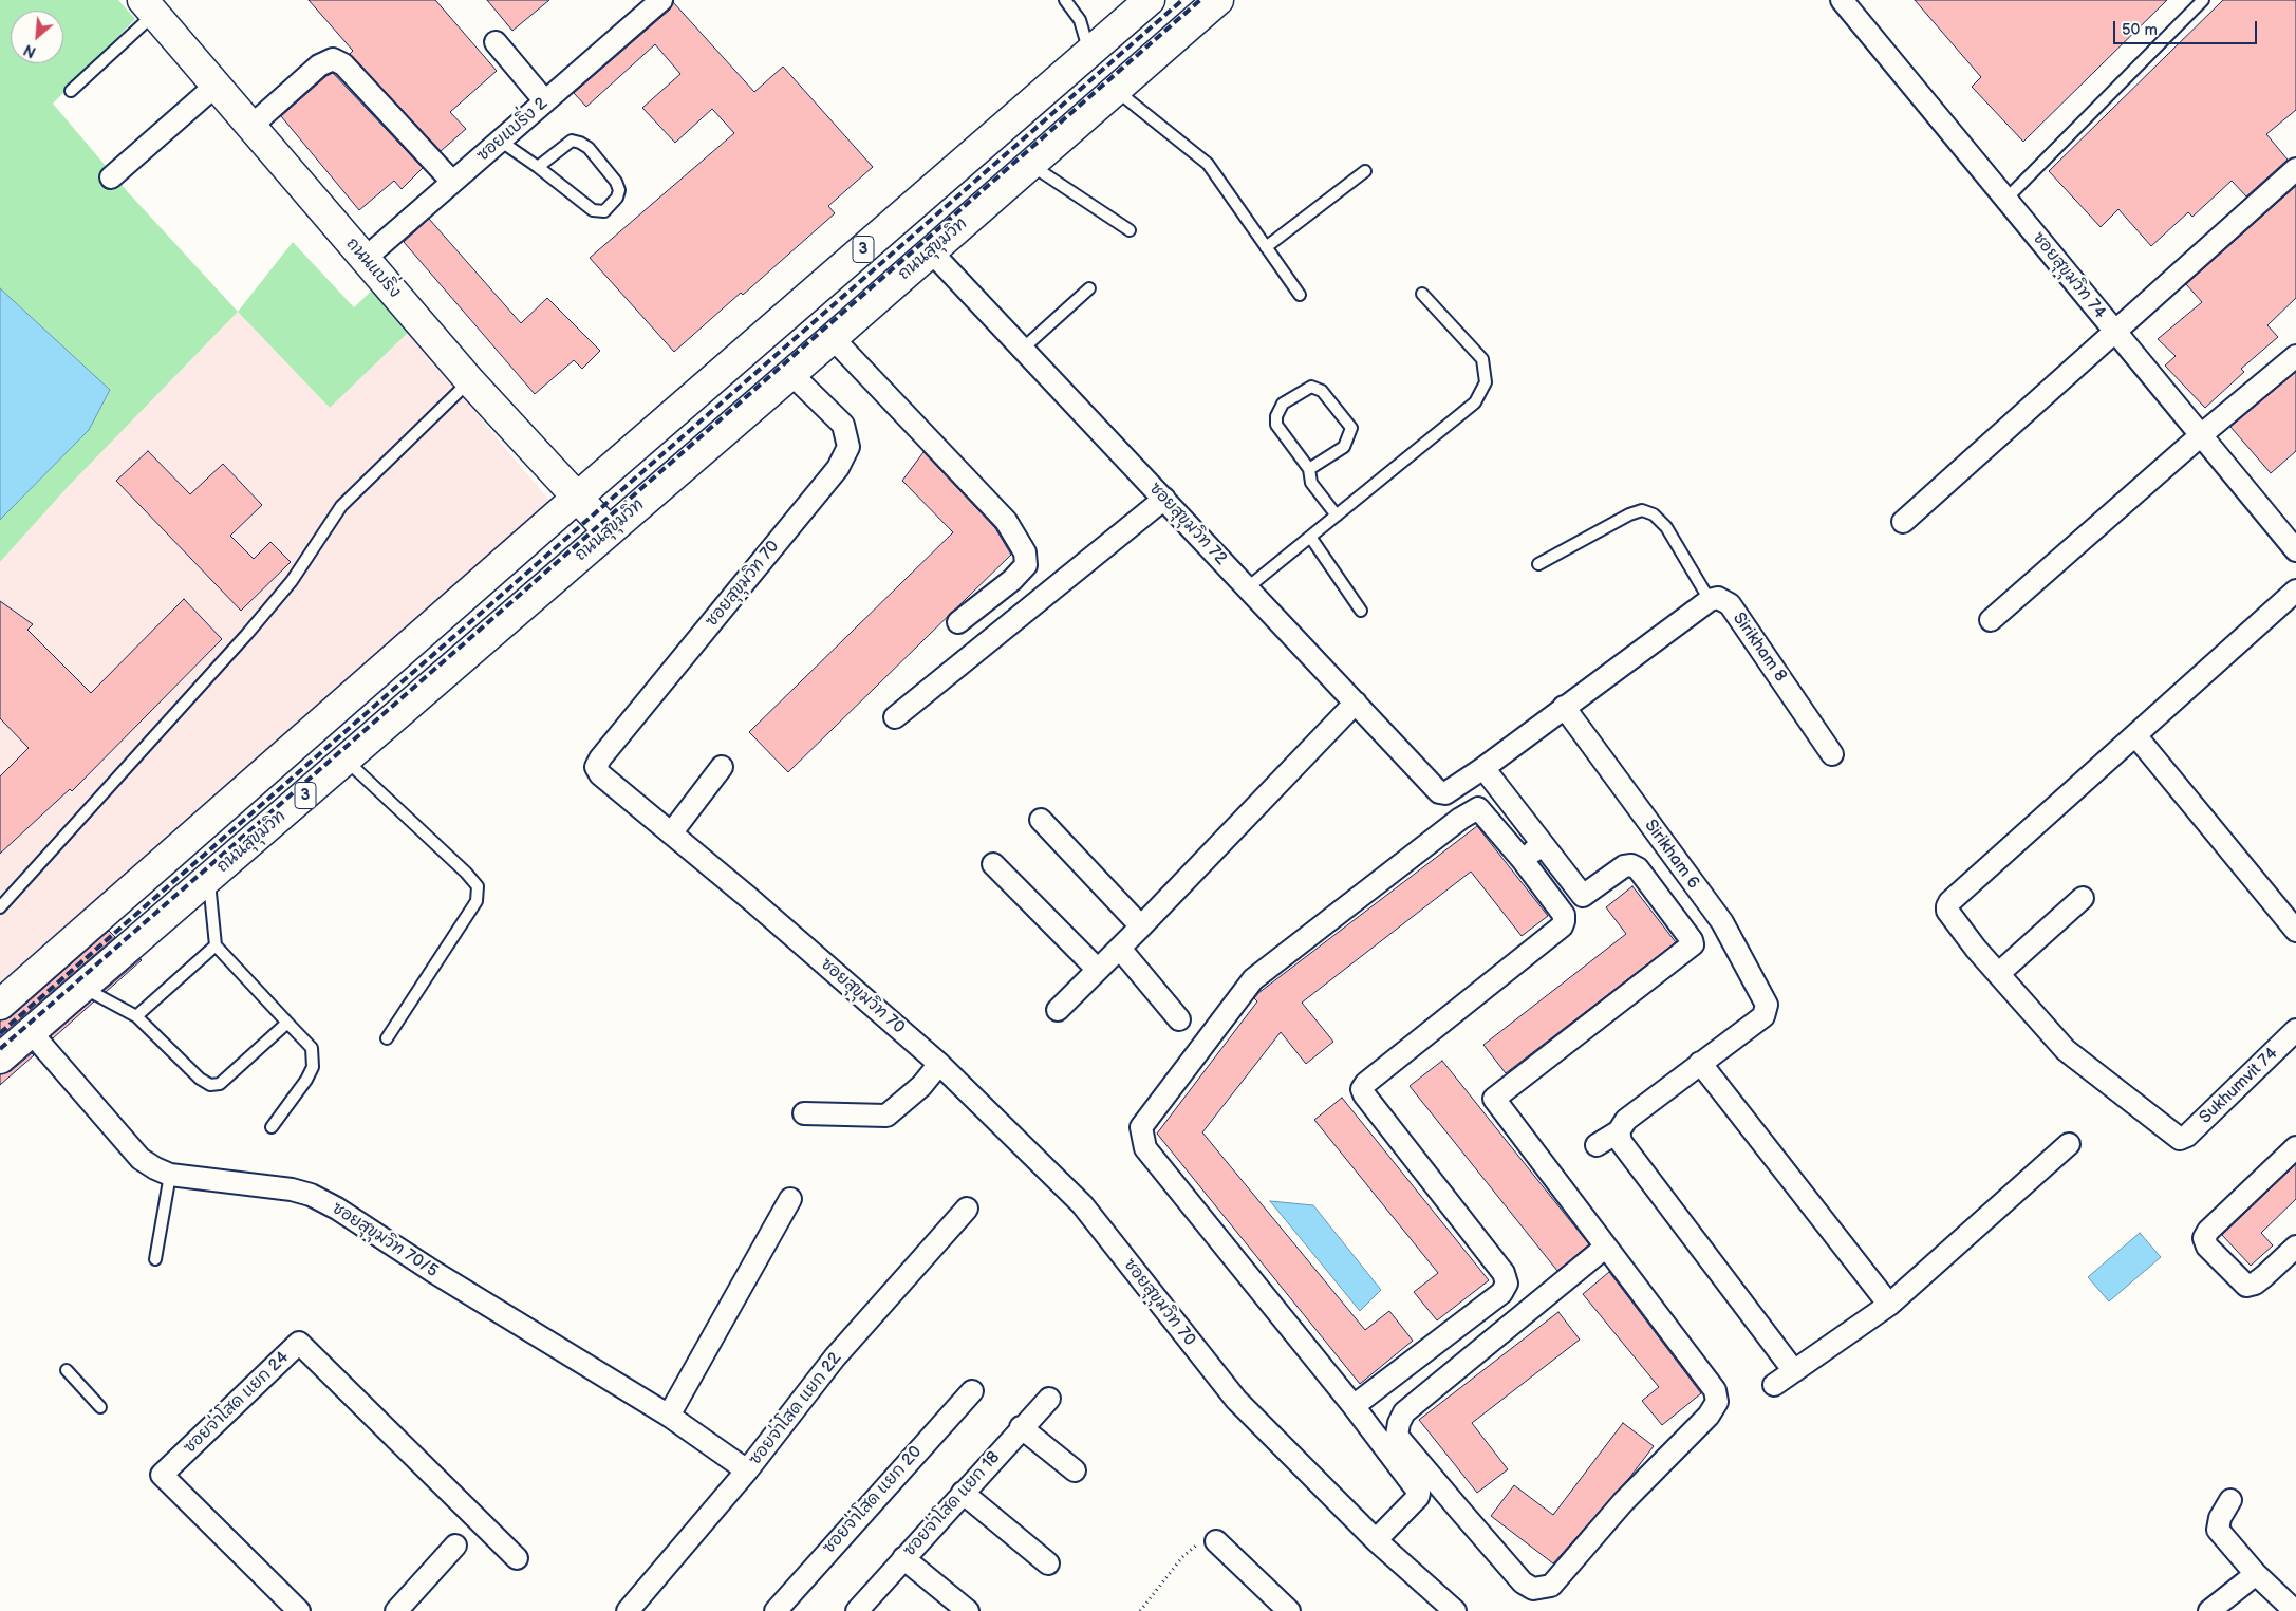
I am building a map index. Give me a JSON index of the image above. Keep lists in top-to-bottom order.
{
  "streets": {
    "main road": ["3", "ถนนสุขุมวิท", "ถนนแบริ่ง"],
    "street": [
      "ซอยแบริ่ง 2",
      "ซอยสุขุมวิท 74",
      "ซอยสุขุมวิท 72",
      "ซอยสุขุมวิท 70",
      "Sirikham 8",
      "Sirikham 6",
      "Sukhumvit 74",
      "ซอยสุขุมวิท 70/5",
      "ซอยจ่าโสด แยก 24",
      "ซอยจ่าโสด แยก 22",
      "ซอยจ่าโสด แยก 20",
      "ซอยจ่าโสด แยก 18"
    ]
  },
  "crossings": [
    ["ซอยแบริ่ง 2", "ถนนแบริ่ง"],
    ["3", "ถนนแบริ่ง"],
    ["ถนนสุขุมวิท", "ถนนแบริ่ง"],
    ["ถนนสุขุมวิท", "ซอยสุขุมวิท 72"],
    ["ถนนสุขุมวิท", "ซอยสุขุมวิท 70"],
    ["ถนนสุขุมวิท", "ซอยสุขุมวิท 70/5"],
    ["ซอยสุขุมวิท 70/5", "ซอยจ่าโสด แยก 22"]
  ],
  "scale_bar": "50 m",
  "north": "bottom left"
}
